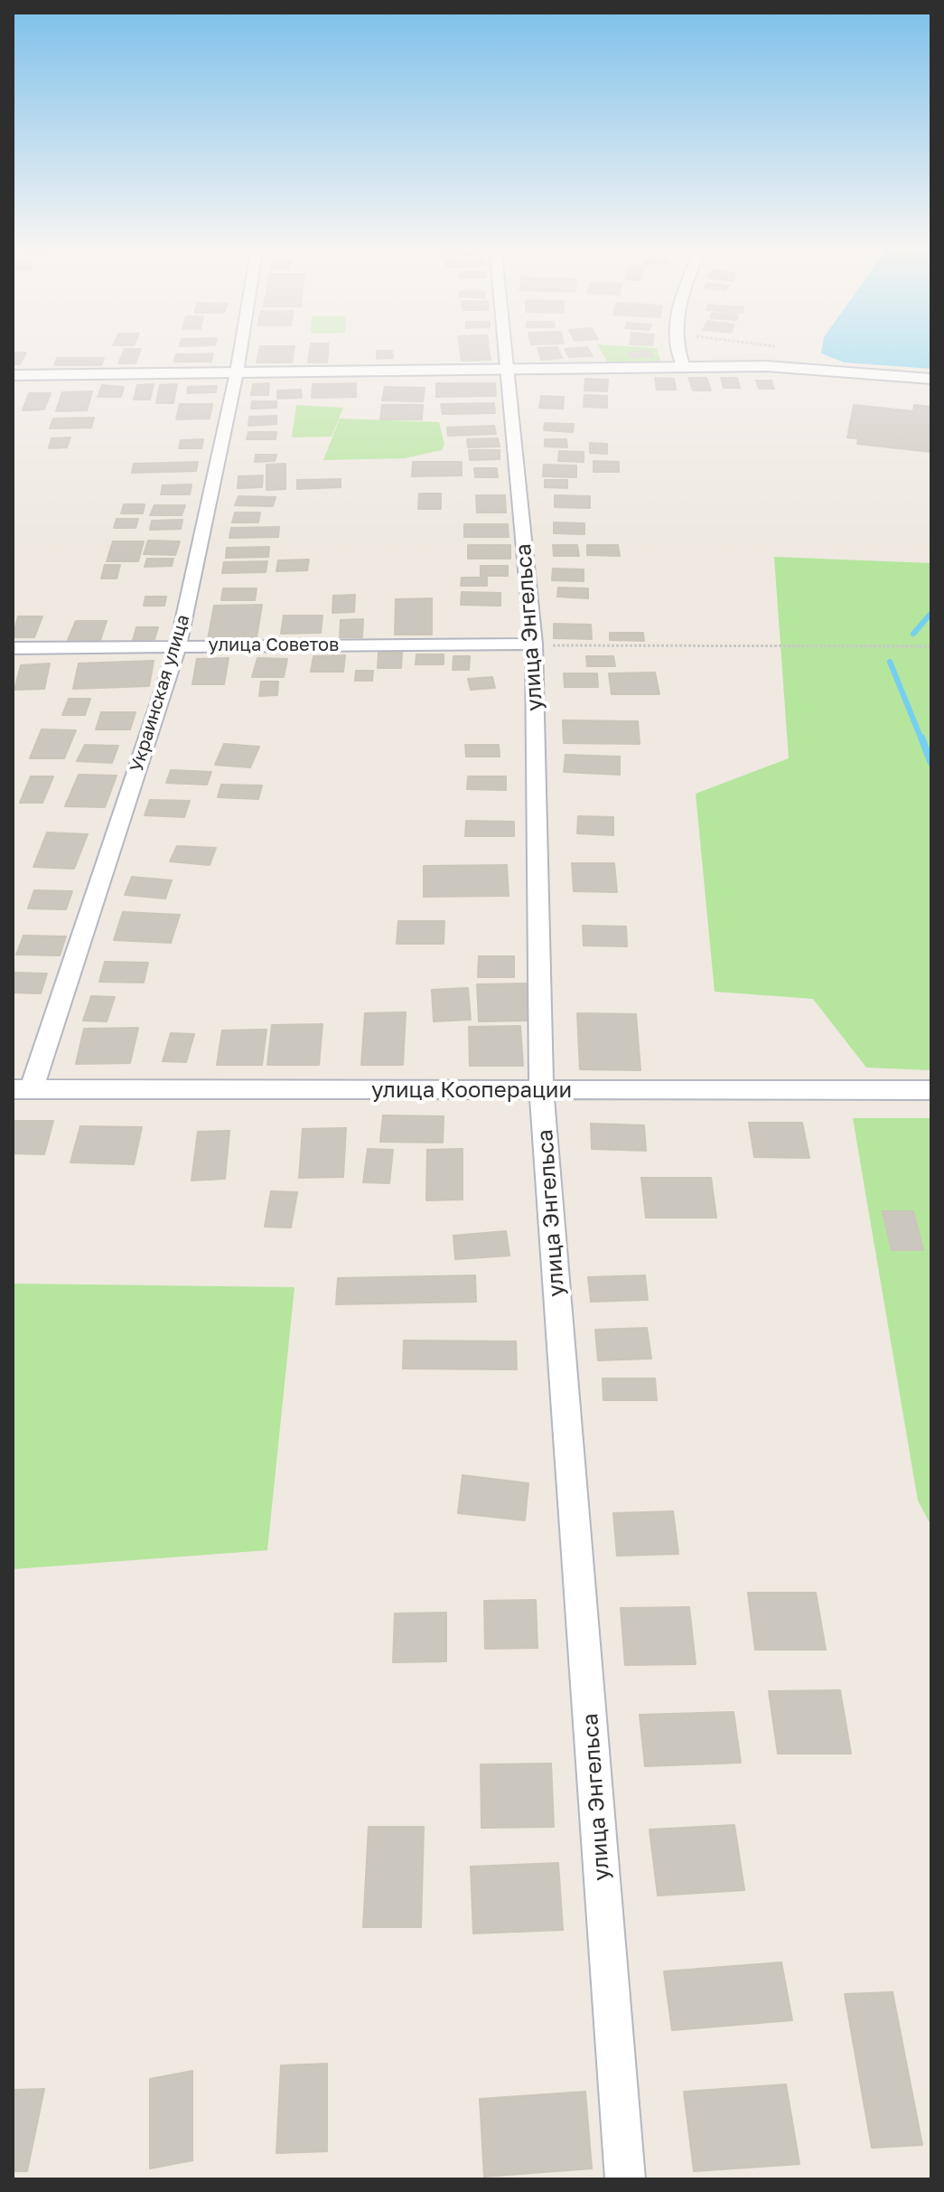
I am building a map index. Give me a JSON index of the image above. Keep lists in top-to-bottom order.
{
  "streets": {
    "street": [
      "улица Энгельса",
      "улица Советов",
      "Украинская улица",
      "улица Кооперации"
    ]
  },
  "crossings": [
    ["улица Энгельса", "улица Советов"],
    ["улица Энгельса", "улица Кооперации"],
    ["улица Советов", "Украинская улица"],
    ["Украинская улица", "улица Кооперации"]
  ]
}
